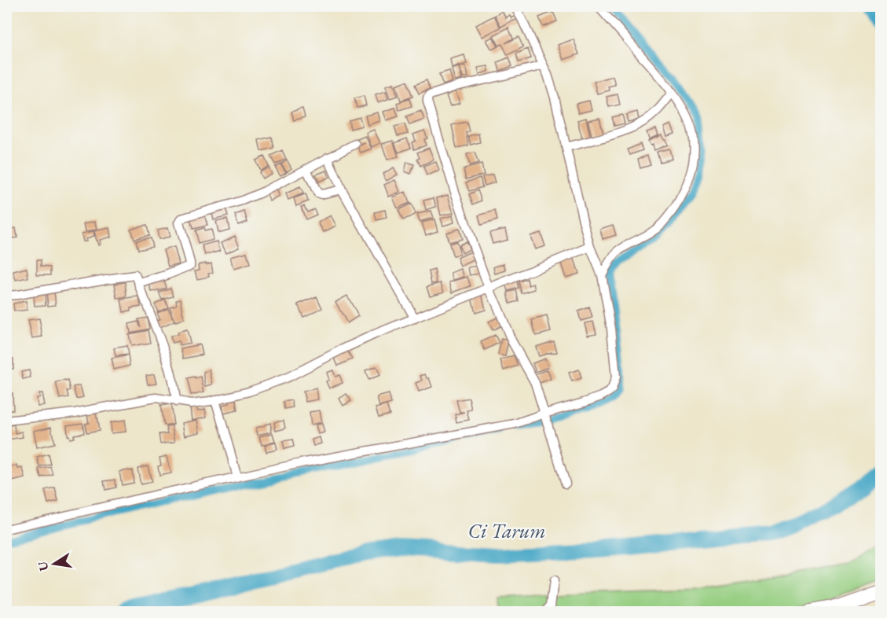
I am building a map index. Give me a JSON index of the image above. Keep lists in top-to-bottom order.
{
  "water": ["Ci Tarum"],
  "north": "left"
}
